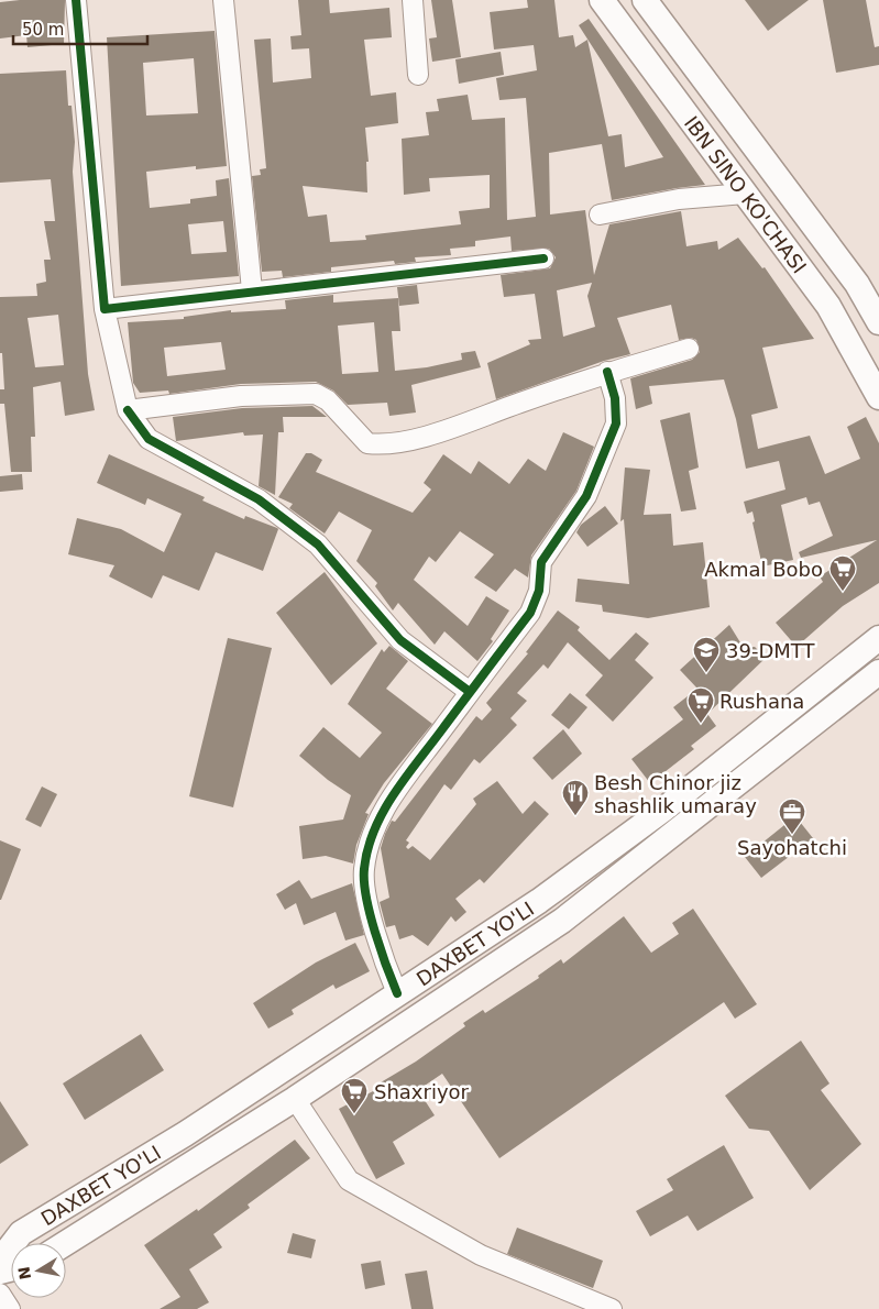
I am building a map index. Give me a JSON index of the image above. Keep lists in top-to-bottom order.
{
  "streets": {
    "main road": ["IBN SINO KO'CHASI", "DAXBET YO'LI"]
  },
  "places": {
    "supermarket": ["Akmal Bobo", "Rushana", "Shaxriyor"],
    "school or university": ["39-DMTT"],
    "restaurant": ["Besh Chinor jiz shashlik umaray"],
    "office": ["Sayohatchi"]
  },
  "scale_bar": "50 m",
  "north": "left"
}
